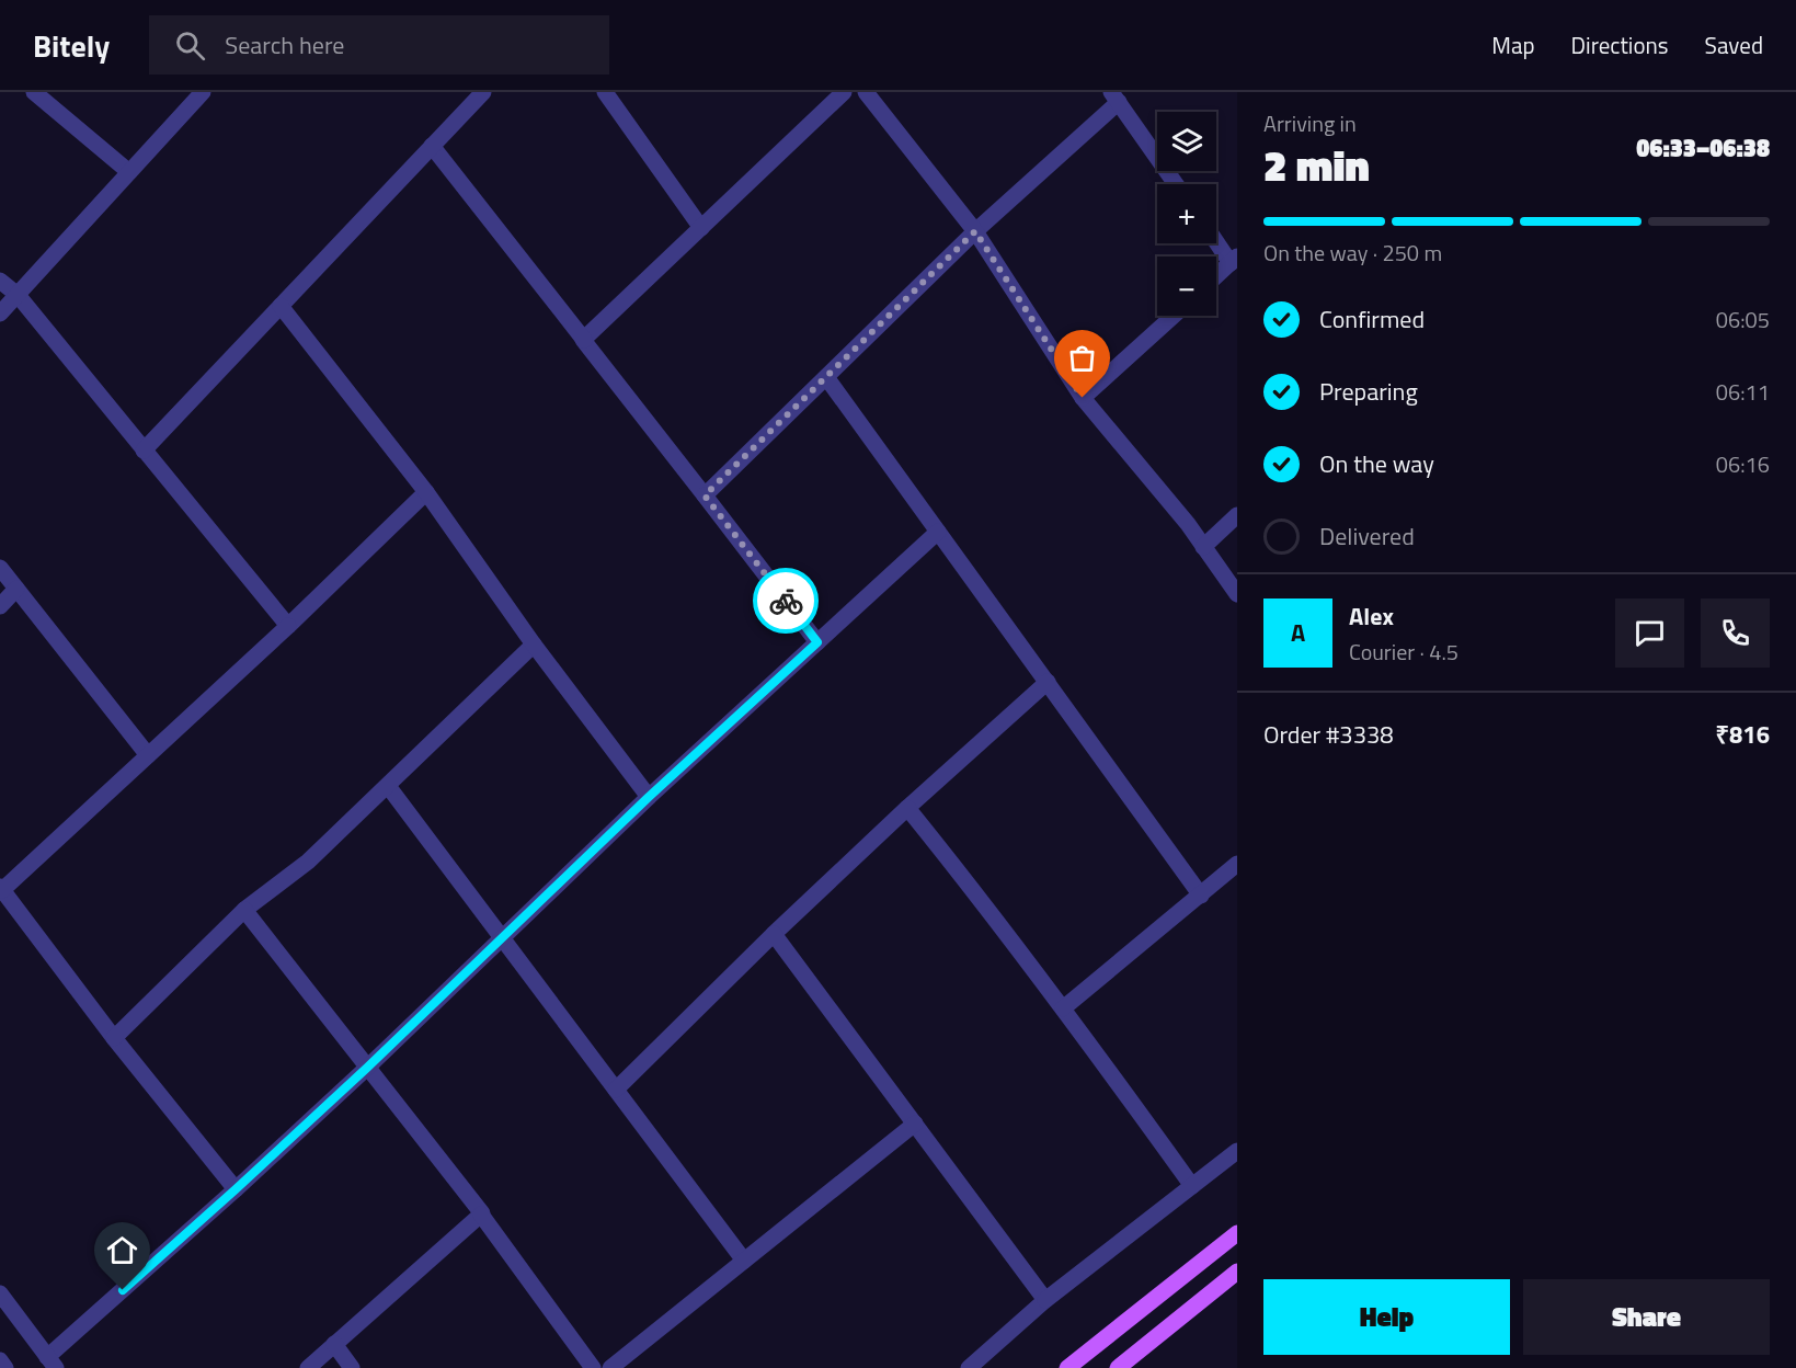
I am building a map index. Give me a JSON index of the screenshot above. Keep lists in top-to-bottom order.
{
  "page": {
    "header": "Bitely",
    "search": "Search here",
    "nav": ["Map", "Directions", "Saved"],
    "heading": ["2 min", "Arriving in", "06:33–06:38"],
    "panel": [
      "Alex",
      "Courier · 4.5",
      "Order #3338",
      "₹816"
    ],
    "map_buttons": ["+", "−"],
    "bar": "On the way · 250 m",
    "list": [
      ["Confirmed", "06:05"],
      ["Preparing", "06:11"],
      ["On the way", "06:16"],
      "Delivered"
    ],
    "round": "A",
    "buttons": ["Help", "Share"]
  }
}
